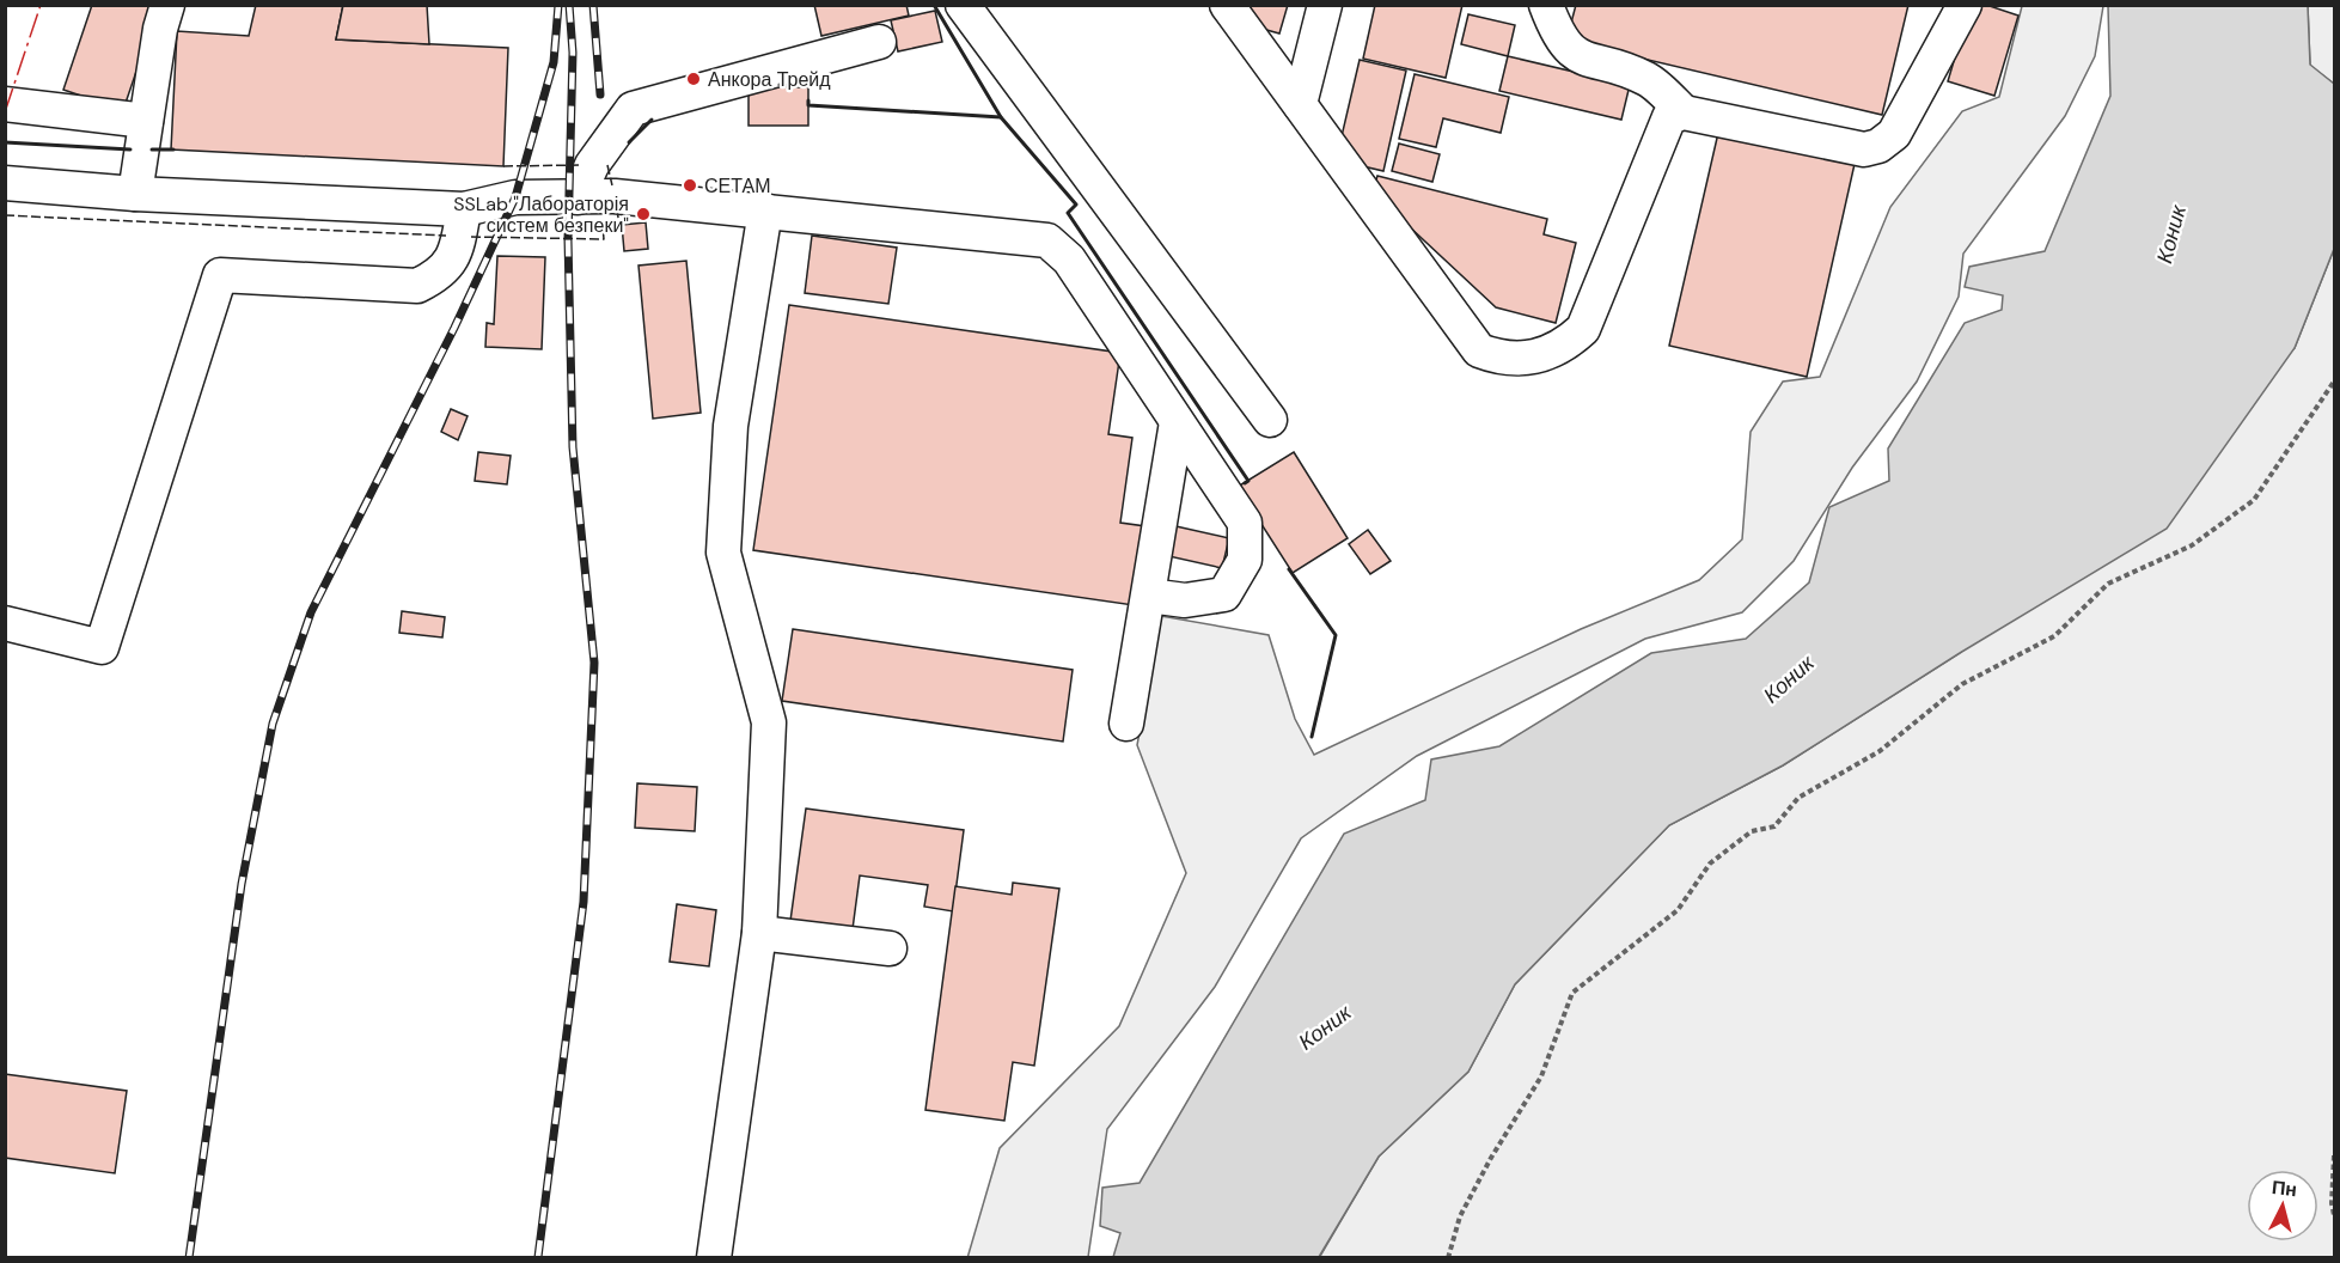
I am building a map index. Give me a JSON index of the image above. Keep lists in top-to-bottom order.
{
  "water": ["Коник"],
  "places": ["Анкора Трейд", "СЕТАМ", "SSLab \"Лабораторія систем безпеки\""],
  "north": "top"
}
